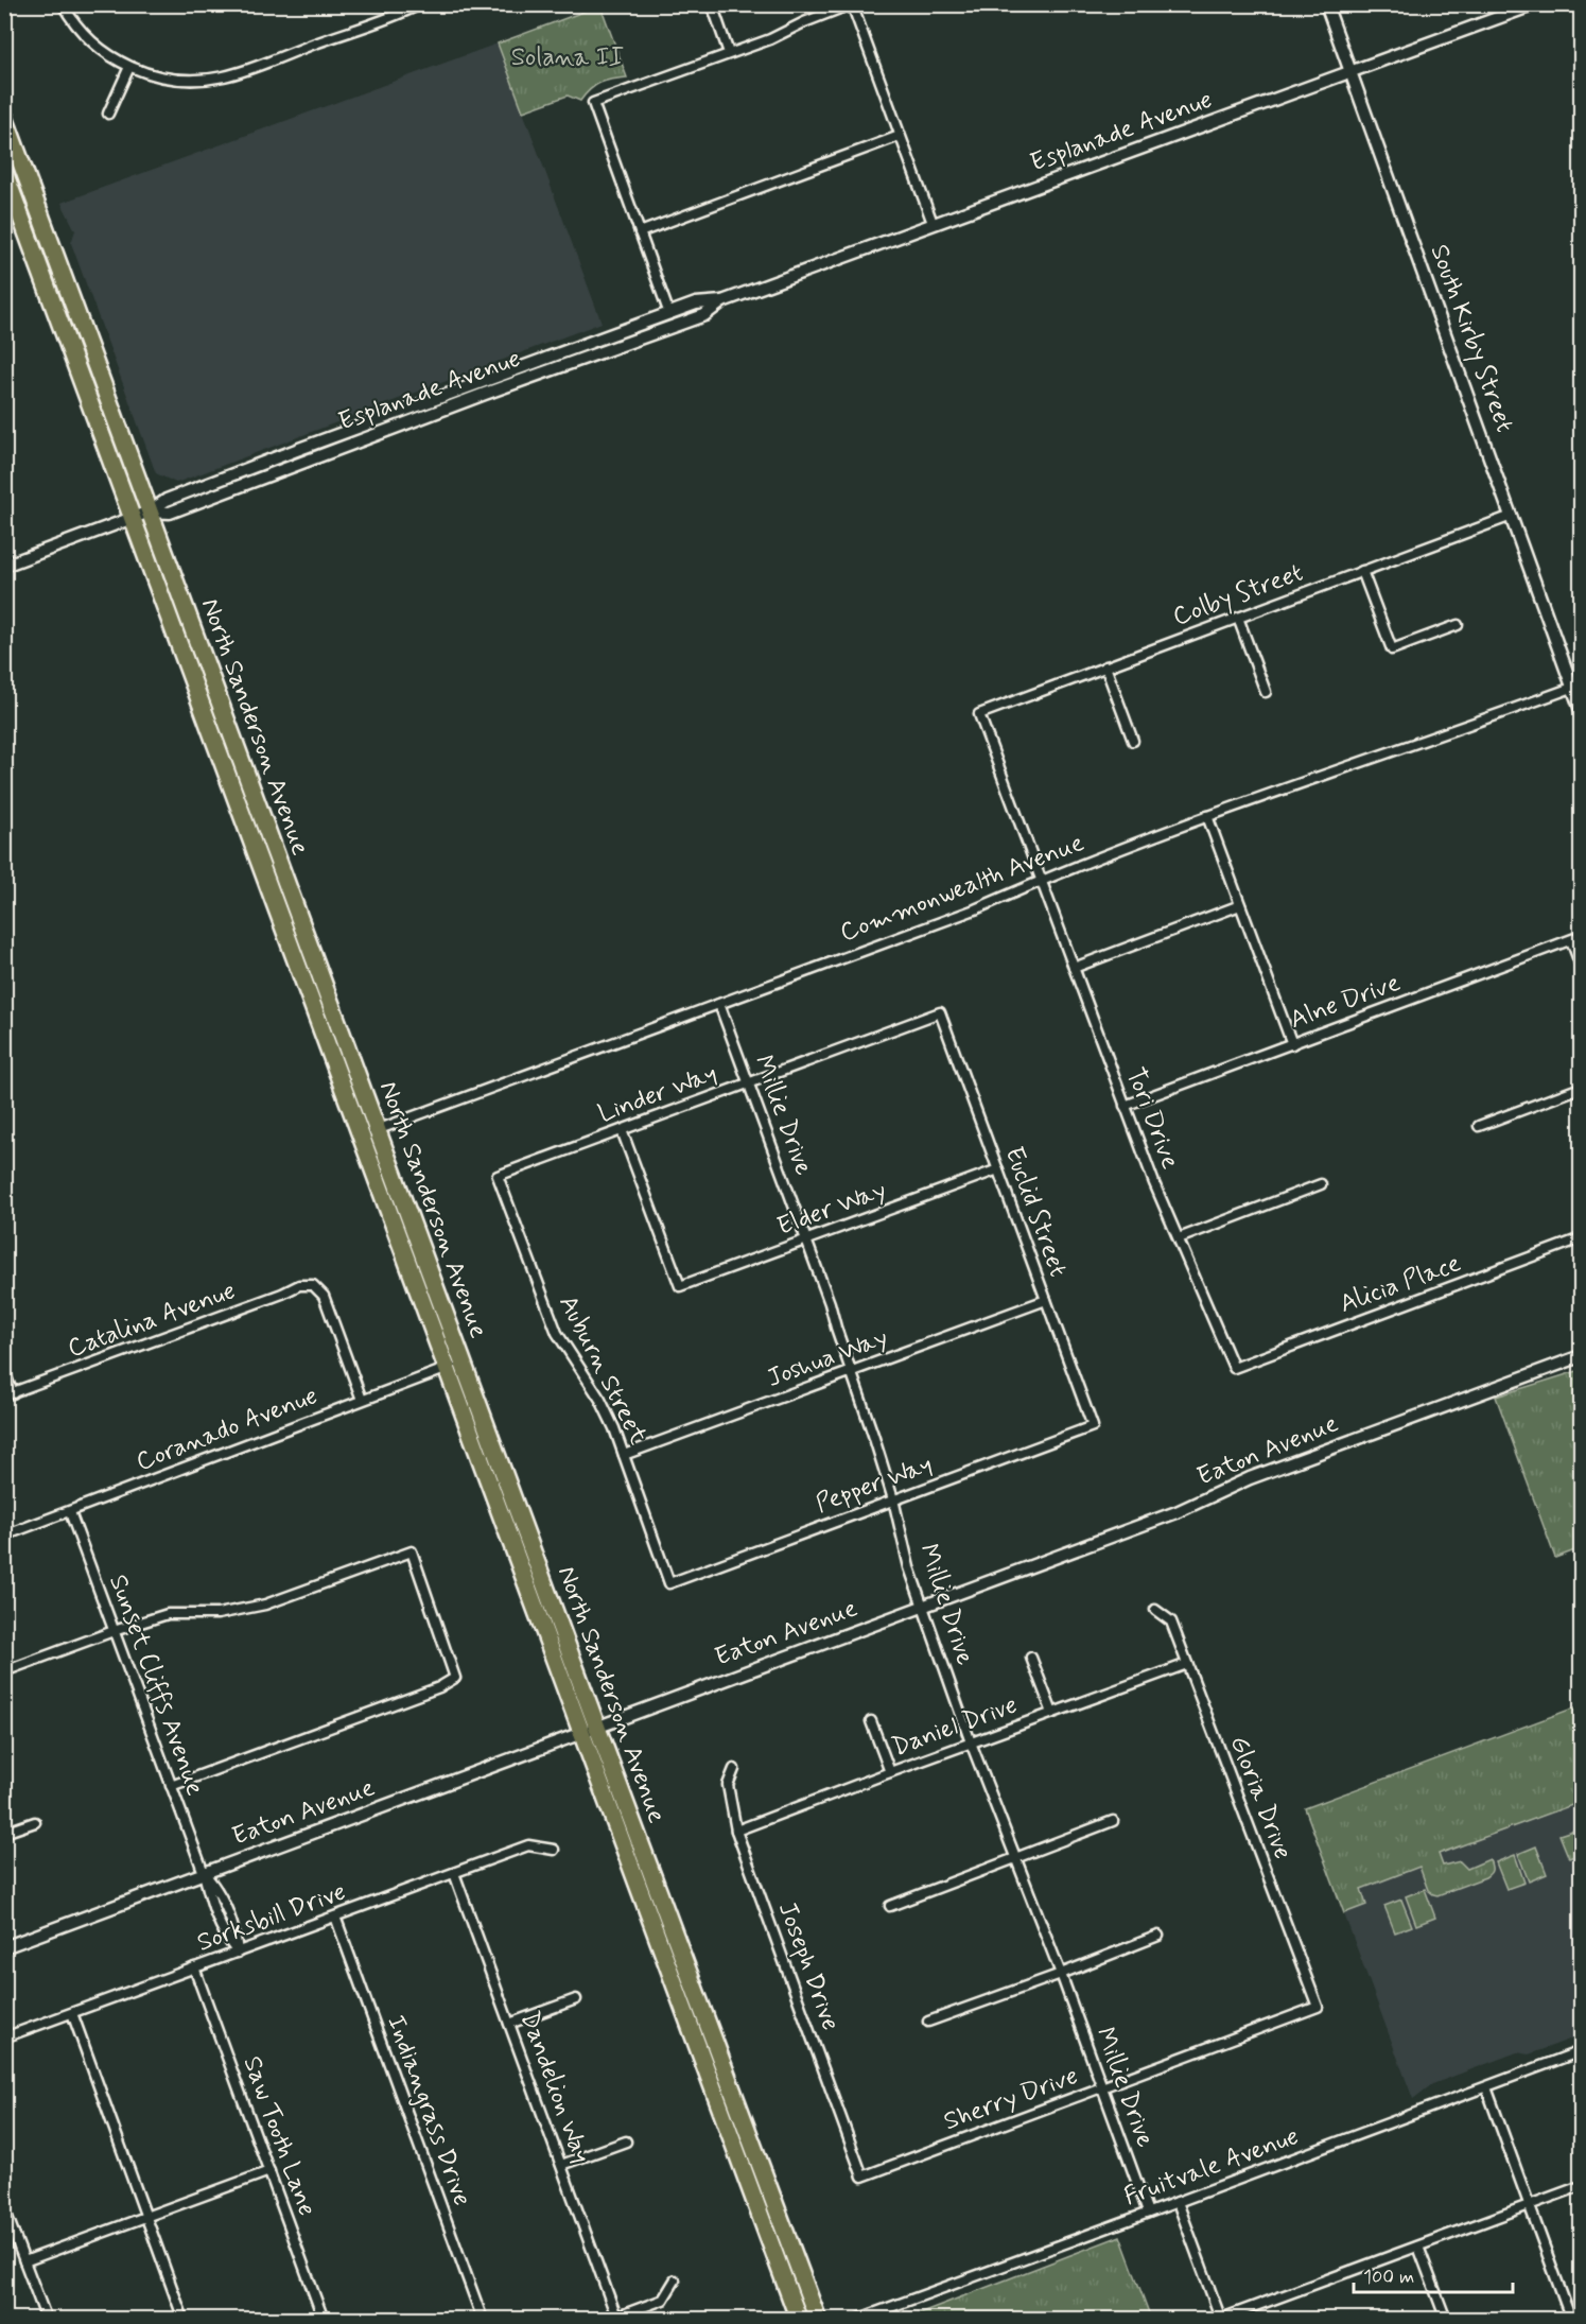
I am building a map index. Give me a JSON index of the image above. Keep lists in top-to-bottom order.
{
  "streets": {
    "highway": ["North Sanderson Avenue"],
    "street": [
      "Esplanade Avenue",
      "South Kirby Street",
      "Colby Street",
      "Commonwealth Avenue",
      "Alne Drive",
      "Linder Way",
      "Millie Drive",
      "Tori Drive",
      "Elder Way",
      "Euclid Street",
      "Alicia Place",
      "Catalina Avenue",
      "Joshua Way",
      "Auburn Street",
      "Coranado Avenue",
      "Eaton Avenue",
      "Pepper Way",
      "Sunset Cliffs Avenue",
      "Daniel Drive",
      "Gloria Drive",
      "Sorksbill Drive",
      "Joseph Drive",
      "Dandelion Way",
      "Sherry Drive",
      "Indiangrass Drive",
      "Saw Tooth Lane",
      "Fruitvale Avenue"
    ]
  },
  "crossings": [
    ["Esplanade Avenue", "South Kirby Street"],
    ["Esplanade Avenue", "North Sanderson Avenue"],
    ["South Kirby Street", "Colby Street"],
    ["South Kirby Street", "Commonwealth Avenue"],
    ["Colby Street", "Tori Drive"],
    ["North Sanderson Avenue", "Commonwealth Avenue"],
    ["North Sanderson Avenue", "Coranado Avenue"],
    ["North Sanderson Avenue", "Eaton Avenue"],
    ["Commonwealth Avenue", "Millie Drive"],
    ["Commonwealth Avenue", "Tori Drive"],
    ["Alne Drive", "Tori Drive"],
    ["Linder Way", "Millie Drive"],
    ["Linder Way", "Elder Way"],
    ["Linder Way", "Euclid Street"],
    ["Linder Way", "Auburn Street"],
    ["Millie Drive", "Elder Way"],
    ["Millie Drive", "Joshua Way"],
    ["Millie Drive", "Eaton Avenue"],
    ["Millie Drive", "Pepper Way"],
    ["Millie Drive", "Daniel Drive"],
    ["Millie Drive", "Sherry Drive"],
    ["Millie Drive", "Fruitvale Avenue"],
    ["Tori Drive", "Alicia Place"],
    ["Elder Way", "Euclid Street"],
    ["Euclid Street", "Joshua Way"],
    ["Euclid Street", "Pepper Way"],
    ["Catalina Avenue", "Coranado Avenue"],
    ["Joshua Way", "Auburn Street"],
    ["Auburn Street", "Pepper Way"],
    ["Coranado Avenue", "Sunset Cliffs Avenue"],
    ["Eaton Avenue", "Sunset Cliffs Avenue"],
    ["Sunset Cliffs Avenue", "Sorksbill Drive"],
    ["Daniel Drive", "Gloria Drive"],
    ["Daniel Drive", "Joseph Drive"],
    ["Gloria Drive", "Sherry Drive"],
    ["Sorksbill Drive", "Dandelion Way"],
    ["Sorksbill Drive", "Indiangrass Drive"],
    ["Sorksbill Drive", "Saw Tooth Lane"],
    ["Joseph Drive", "Sherry Drive"]
  ],
  "parks": ["Solana II"],
  "scale_bar": "100 m"
}
